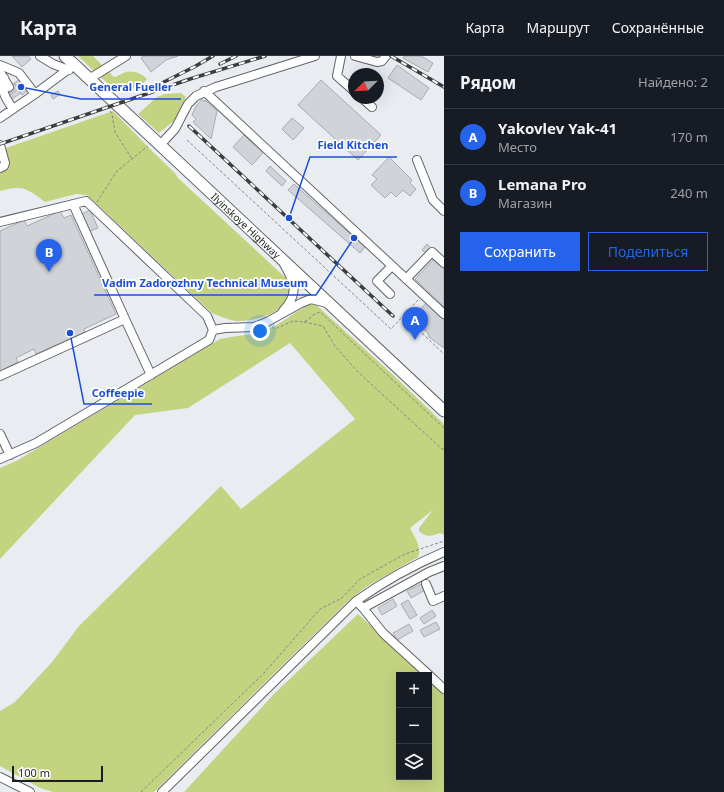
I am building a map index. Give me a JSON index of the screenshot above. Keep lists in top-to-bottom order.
{
  "streets": {
    "main road": ["Ilyinskoye Highway"]
  },
  "places": [
    "General Fueller",
    "Field Kitchen",
    "Vadim Zadorozhny Technical Museum",
    "Coffeepie"
  ],
  "scale_bar": "100 m",
  "north": "bottom left",
  "page": {
    "header": "Карта",
    "nav": ["Карта", "Маршрут", "Сохранённые"],
    "heading": ["Рядом", "Найдено: 2"],
    "list": [
      {
        "mark": "A",
        "name": "Yakovlev Yak-41",
        "note": "Место",
        "value": "170 m"
      },
      {
        "mark": "B",
        "name": "Lemana Pro",
        "note": "Магазин",
        "value": "240 m"
      }
    ],
    "buttons": ["Сохранить", "Поделиться"],
    "pins": ["B", "A"],
    "map_buttons": ["+", "−"],
    "scale": "100 m"
  }
}
